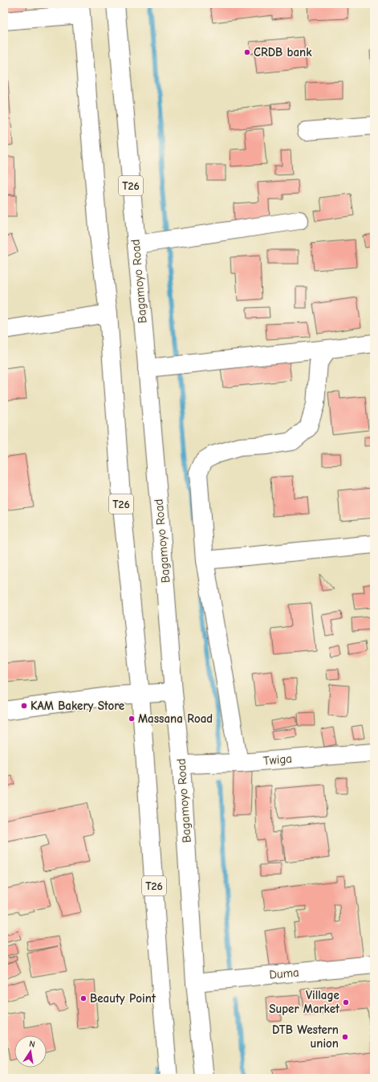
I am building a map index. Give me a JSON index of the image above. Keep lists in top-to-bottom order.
{
  "streets": {
    "main road": [
      "T26",
      "Bagamoyo Road",
      "Twiga",
      "Duma"
    ]
  },
  "crossings": [
    ["Bagamoyo Road", "Twiga"],
    ["Bagamoyo Road", "Duma"]
  ],
  "places": [
    "CRDB bank",
    "KAM Bakery Store",
    "Massana Road",
    "Beauty Point",
    "Village Super Market",
    "DTB Western union"
  ],
  "north": "top"
}
